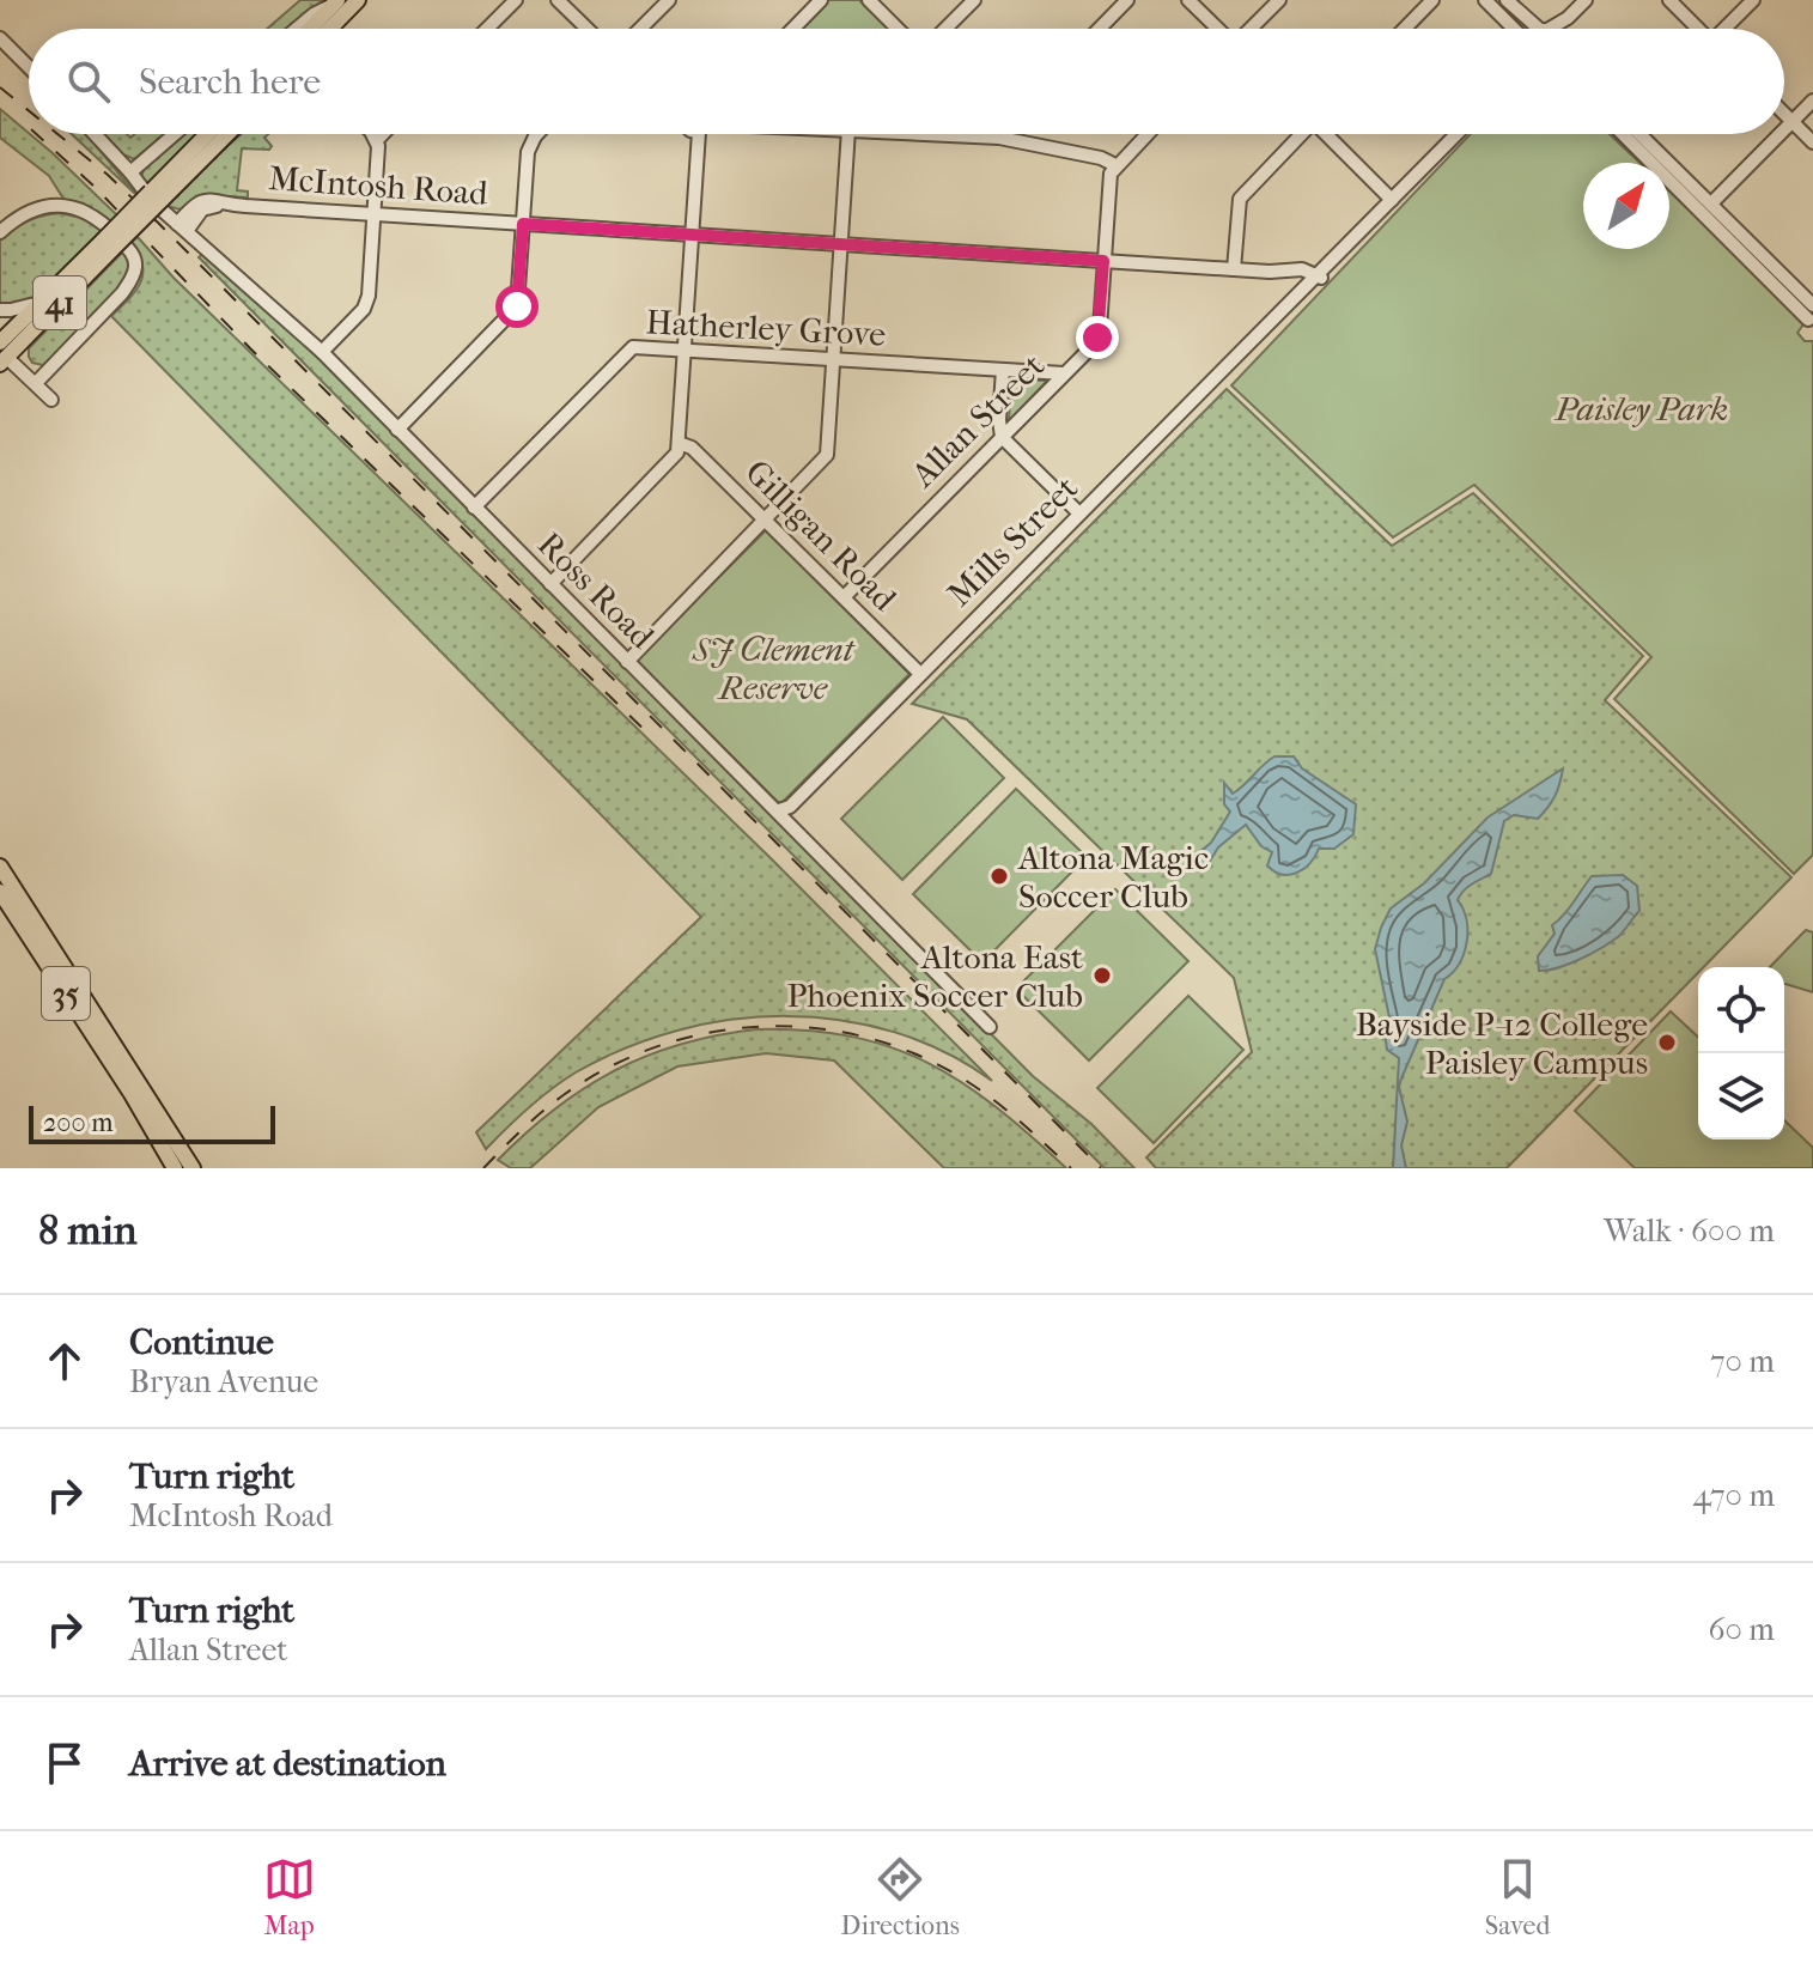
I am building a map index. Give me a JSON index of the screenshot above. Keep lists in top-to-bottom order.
{
  "streets": {
    "main road": ["41", "35"],
    "street": [
      "McIntosh Road",
      "Hatherley Grove",
      "Allan Street",
      "Gilligan Road",
      "Mills Street",
      "Ross Road"
    ]
  },
  "crossings": [
    ["McIntosh Road", "Allan Street"],
    ["McIntosh Road", "Mills Street"],
    ["McIntosh Road", "Ross Road"],
    ["41", "Ross Road"],
    ["Hatherley Grove", "Allan Street"],
    ["Hatherley Grove", "Ross Road"],
    ["Allan Street", "Gilligan Road"],
    ["Gilligan Road", "Mills Street"],
    ["Mills Street", "Ross Road"]
  ],
  "parks": ["Paisley Park", "SJ Clement Reserve"],
  "places": ["Altona Magic Soccer Club", "Altona East Phoenix Soccer Club", "Bayside P-12 College Paisley Campus"],
  "scale_bar": "200 m",
  "north": "top right",
  "page": {
    "search": "Search here",
    "scale": "200 m",
    "heading": ["8 min", "Walk · 600 m"],
    "list": [
      ["Continue", "Bryan Avenue", "70 m"],
      ["Turn right", "McIntosh Road", "470 m"],
      ["Turn right", "Allan Street", "60 m"],
      "Arrive at destination"
    ],
    "nav": ["Map", "Directions", "Saved"]
  }
}
